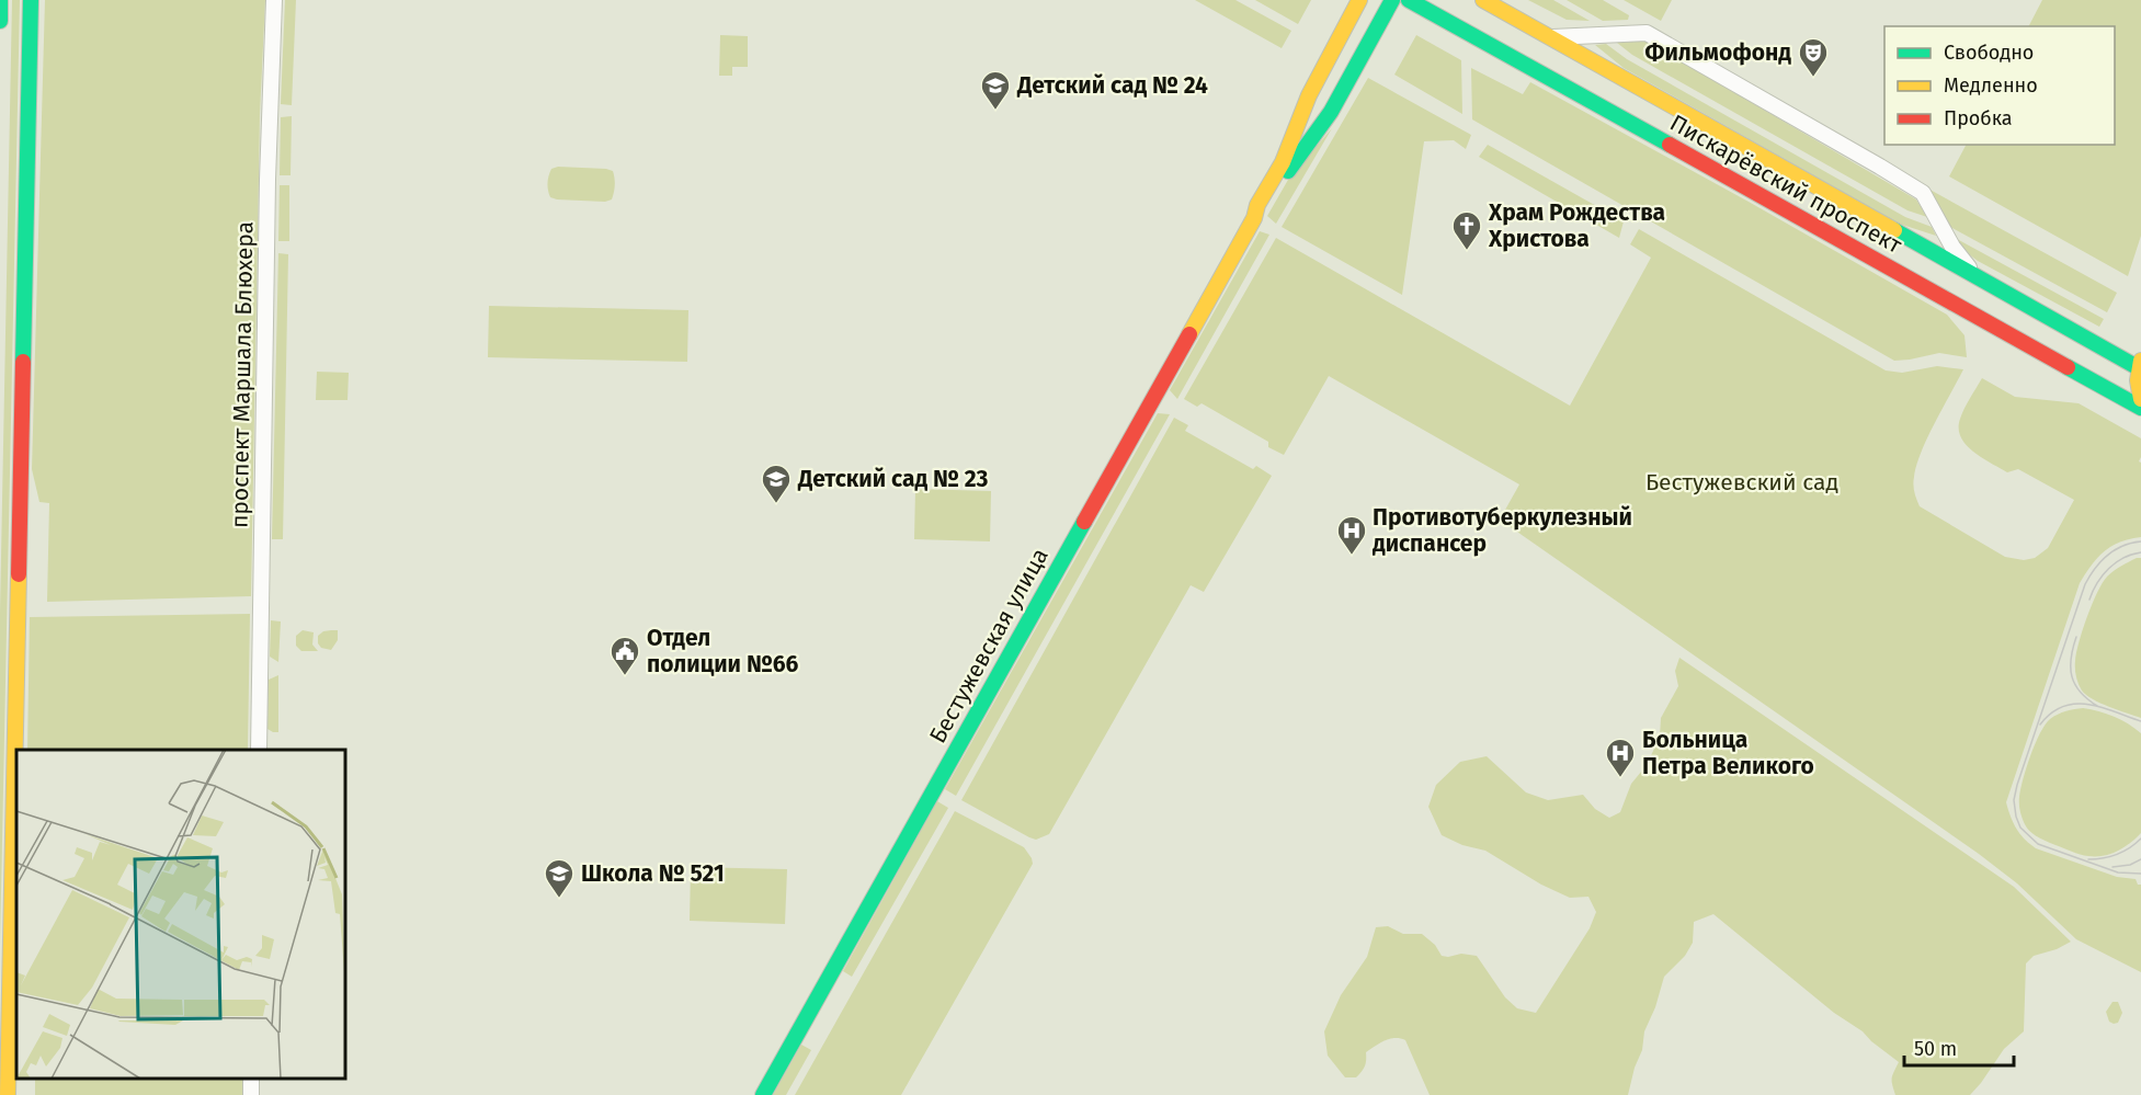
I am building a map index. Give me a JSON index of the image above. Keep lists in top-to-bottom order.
{
  "streets": {
    "main road": ["Пискарёвский проспект", "Бестужевская улица"],
    "street": ["проспект Маршала Блюхера"]
  },
  "parks": ["Бестужевский сад"],
  "places": {
    "theatre": ["Фильмофонд"],
    "school or university": ["Детский сад № 24", "Детский сад № 23", "Школа № 521"],
    "church": ["Храм Рождества Христова"],
    "hospital": ["Противотуберкулезный диспансер", "Больница Петра Великого"],
    "public building": ["Отдел полиции №66"]
  },
  "legend": ["Свободно", "Медленно", "Пробка"],
  "scale_bar": "50 m"
}
